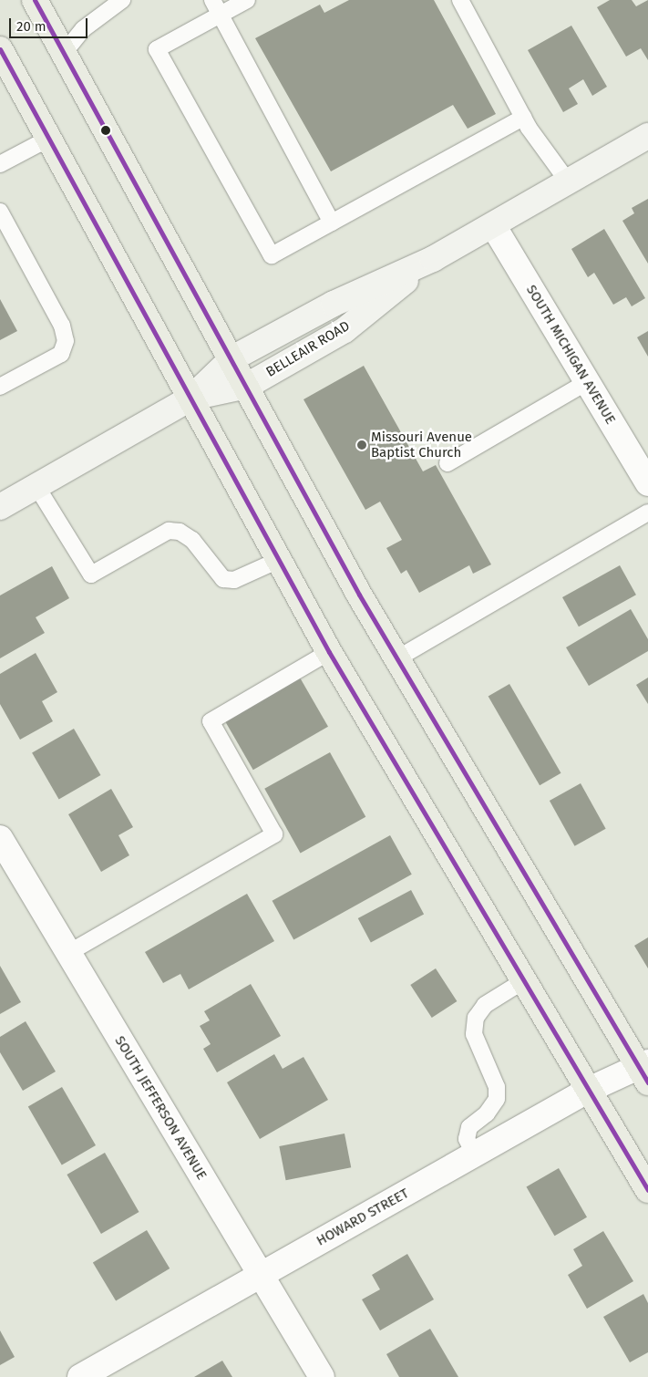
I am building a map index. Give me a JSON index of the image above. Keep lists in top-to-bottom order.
{
  "streets": {
    "main road": ["BELLEAIR ROAD"],
    "street": ["SOUTH MICHIGAN AVENUE", "SOUTH JEFFERSON AVENUE", "HOWARD STREET"]
  },
  "crossings": [
    ["BELLEAIR ROAD", "SOUTH MICHIGAN AVENUE"],
    ["SOUTH JEFFERSON AVENUE", "HOWARD STREET"]
  ],
  "places": ["Missouri Avenue Baptist Church"],
  "scale_bar": "20 m"
}
